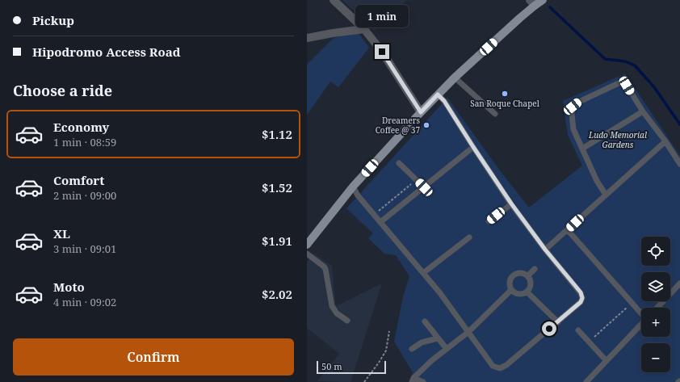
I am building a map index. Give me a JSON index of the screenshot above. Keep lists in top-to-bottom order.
{
  "parks": ["Ludo Memorial Gardens"],
  "places": ["San Roque Chapel", "Dreamers Coffee @ 37"],
  "scale_bar": "50 m",
  "page": {
    "banner": ["Pickup", "Hipodromo Access Road"],
    "bubble": "1 min",
    "heading": "Choose a ride",
    "list": [
      {
        "name": "Economy",
        "note": "1 min · 08:59",
        "value": "$1.12"
      },
      {
        "name": "Comfort",
        "note": "2 min · 09:00",
        "value": "$1.52"
      },
      {
        "name": "XL",
        "note": "3 min · 09:01",
        "value": "$1.91"
      },
      {
        "name": "Moto",
        "note": "4 min · 09:02",
        "value": "$2.02"
      }
    ],
    "map_buttons": ["+", "−"],
    "buttons": "Confirm",
    "scale": "50 m"
  }
}
